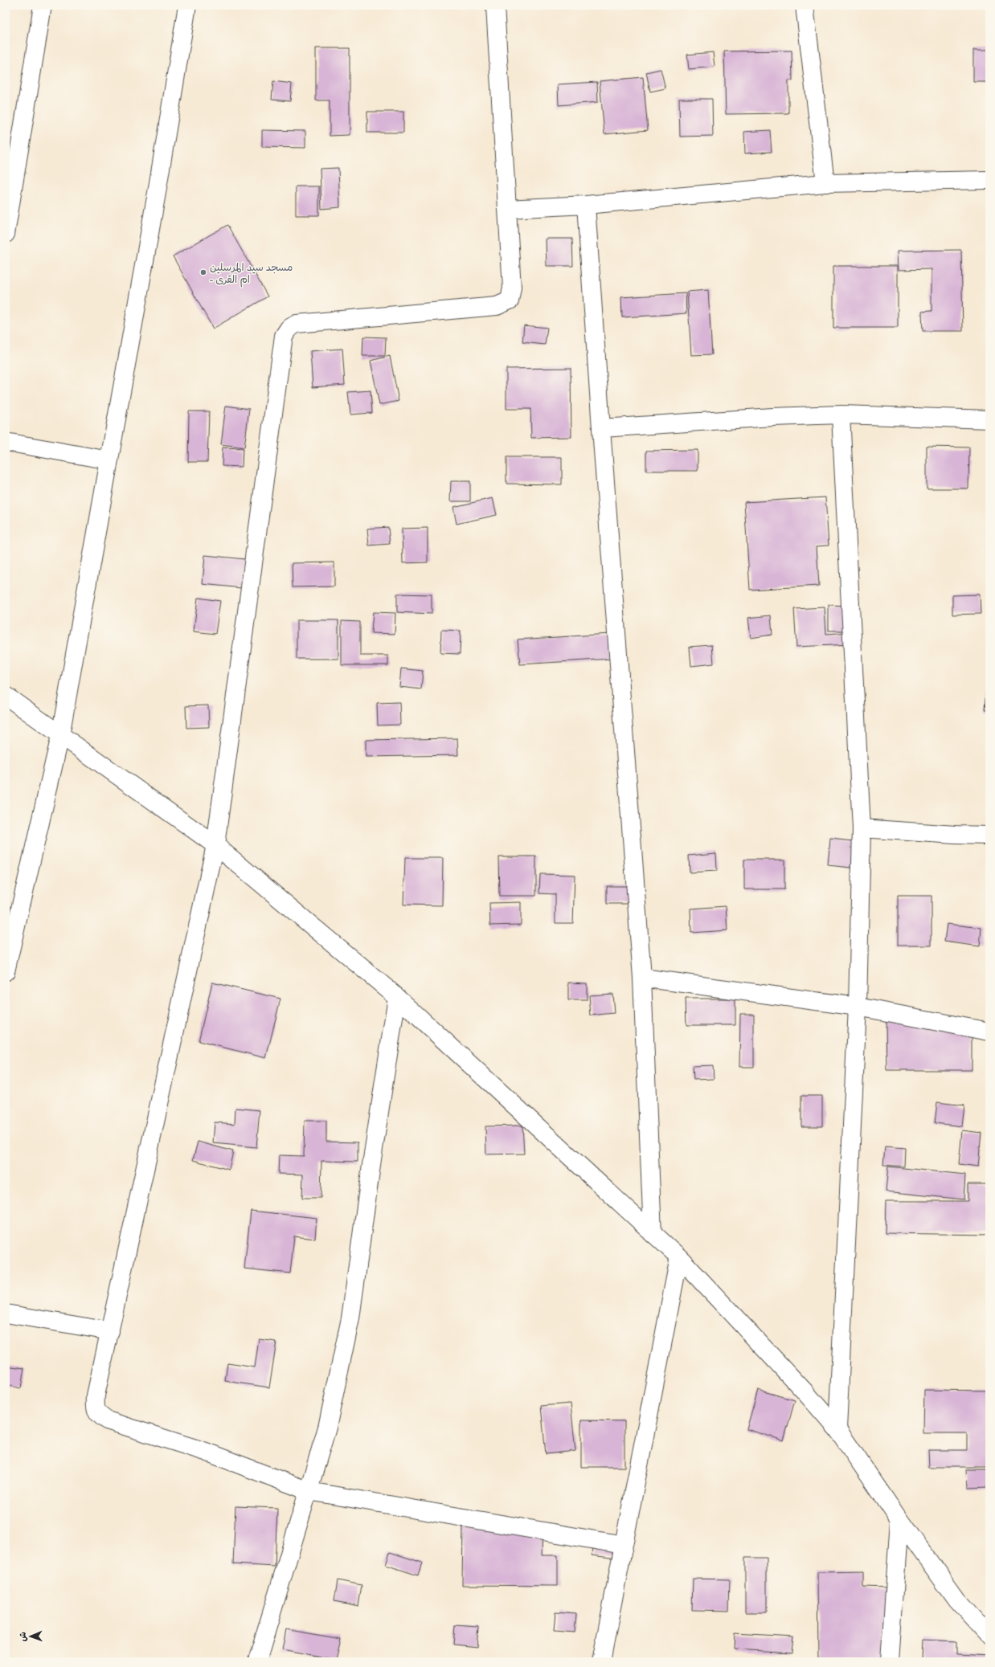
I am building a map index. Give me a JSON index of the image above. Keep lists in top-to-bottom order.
{
  "places": ["مسجد سيد المرسلين - ام القرى"],
  "north": "left"
}
